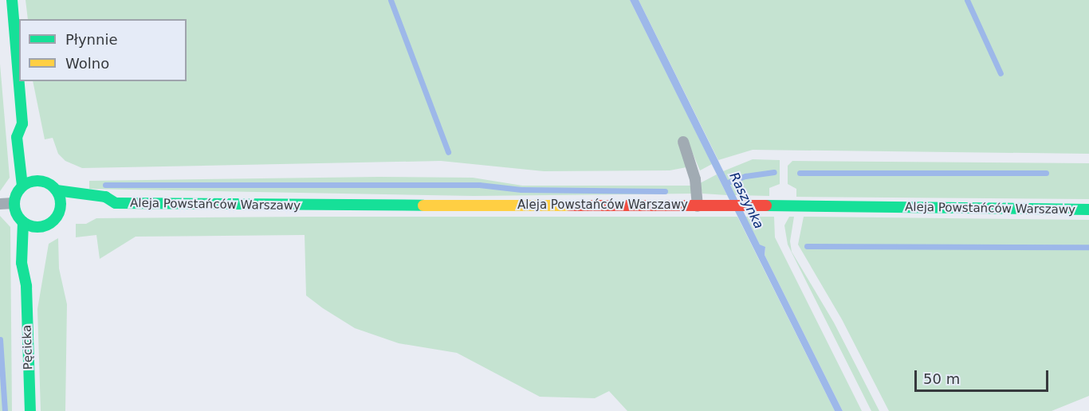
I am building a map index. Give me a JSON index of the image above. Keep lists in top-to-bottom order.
{
  "streets": {
    "street": ["Aleja Powstańców Warszawy", "Pęcicka"]
  },
  "crossings": [
    ["Aleja Powstańców Warszawy", "Pęcicka"]
  ],
  "water": ["Raszynka"],
  "legend": ["Płynnie", "Wolno"],
  "scale_bar": "50 m"
}
